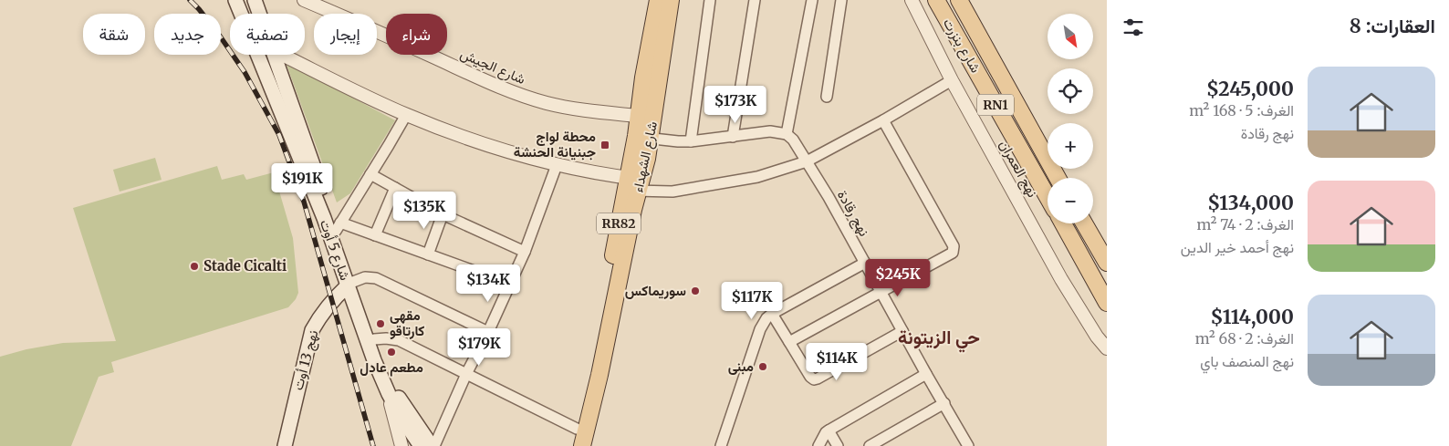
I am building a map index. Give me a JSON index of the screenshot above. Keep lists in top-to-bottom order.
{
  "streets": {
    "main road": [
      "شارع بنزرت",
      "RN1",
      "شارع الشهداء",
      "RR82",
      "شارع 5 أوت",
      "نهج 13 أوت"
    ],
    "street": ["شارع الجيش", "نهج العمران", "نهج رقادة"]
  },
  "crossings": [
    ["شارع الجيش", "شارع الشهداء"],
    ["شارع 5 أوت", "نهج 13 أوت"]
  ],
  "districts": ["حي الزيتونة"],
  "places": {
    "transit": ["محطة لواج جبنيانة الحنشة"],
    "other": [
      "Stade Cicalti",
      "سوريماكس",
      "مقهى كارتاقو",
      "مطعم عادل",
      "مبنى"
    ]
  },
  "north": "bottom right",
  "page": {
    "heading": "العقارات: 8",
    "map_buttons": ["+", "−"],
    "chip": [
      "شراء",
      "إيجار",
      "تصفية",
      "جديد",
      "شقة"
    ],
    "list": [
      {
        "name": "$245,000",
        "note": "الغرف: 5 · 168 m² · نهج رقادة"
      },
      {
        "name": "$134,000",
        "note": "الغرف: 2 · 74 m² · نهج أحمد خير الدين"
      },
      {
        "name": "$114,000",
        "note": "الغرف: 2 · 68 m² · نهج المنصف باي"
      }
    ],
    "price": [
      "$173K",
      "$191K",
      "$135K",
      "$245K",
      "$134K",
      "$117K",
      "$179K",
      "$114K"
    ]
  }
}
